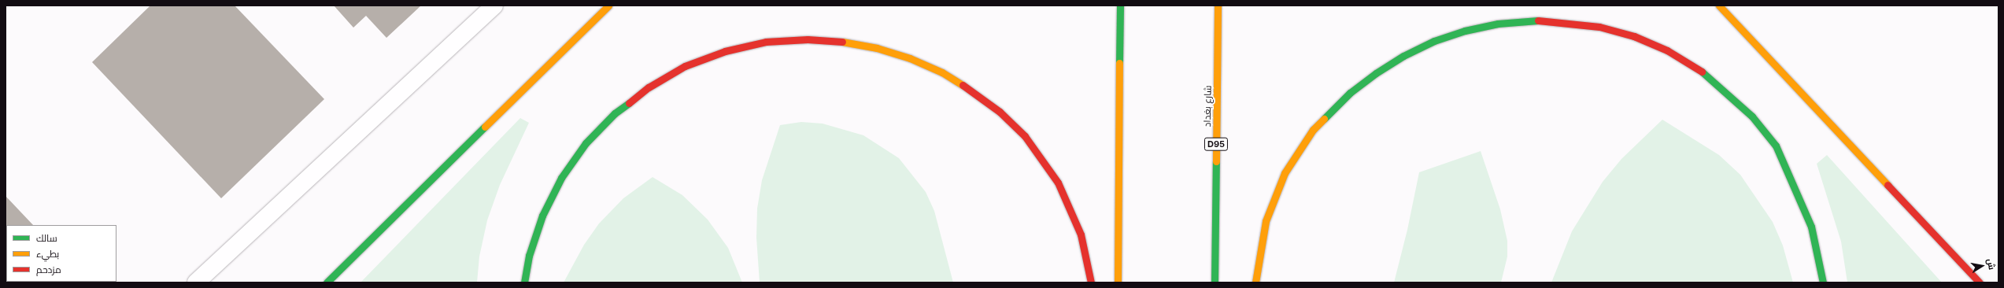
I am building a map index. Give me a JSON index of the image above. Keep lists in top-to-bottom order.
{
  "streets": {
    "main road": ["شارع بغداد", "D95"]
  },
  "legend": ["سالك", "بطيء", "مزدحم"],
  "north": "right"
}
